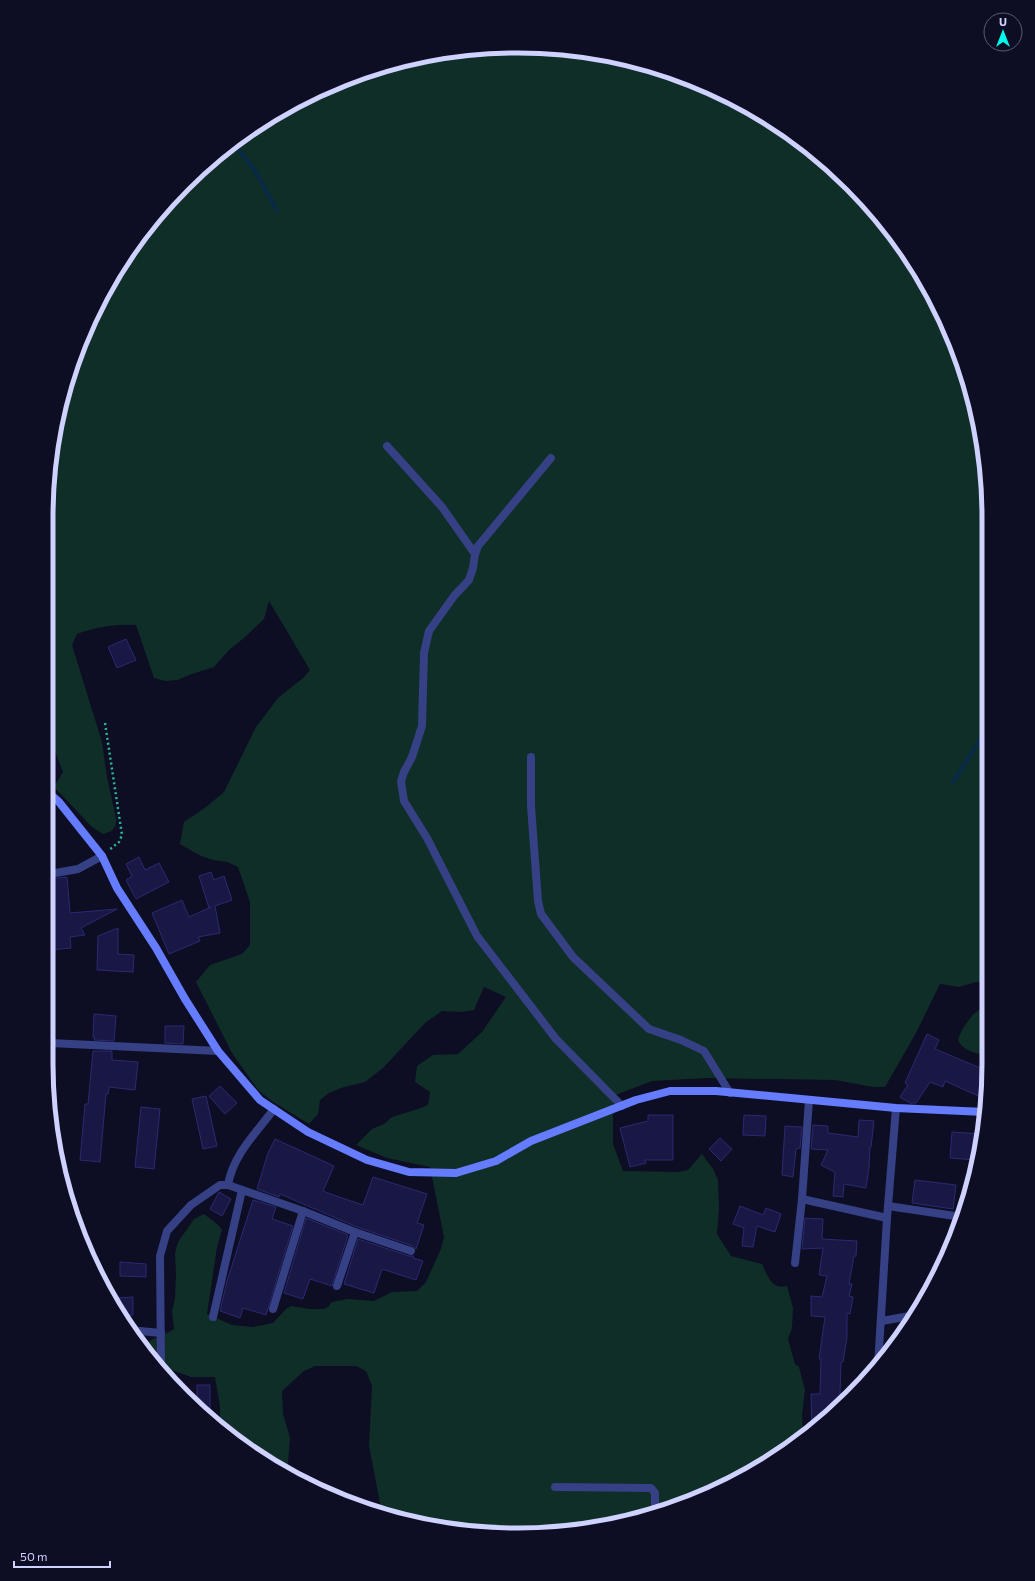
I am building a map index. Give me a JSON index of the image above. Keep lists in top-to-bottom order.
{
  "scale_bar": "50 m",
  "north": "top"
}
